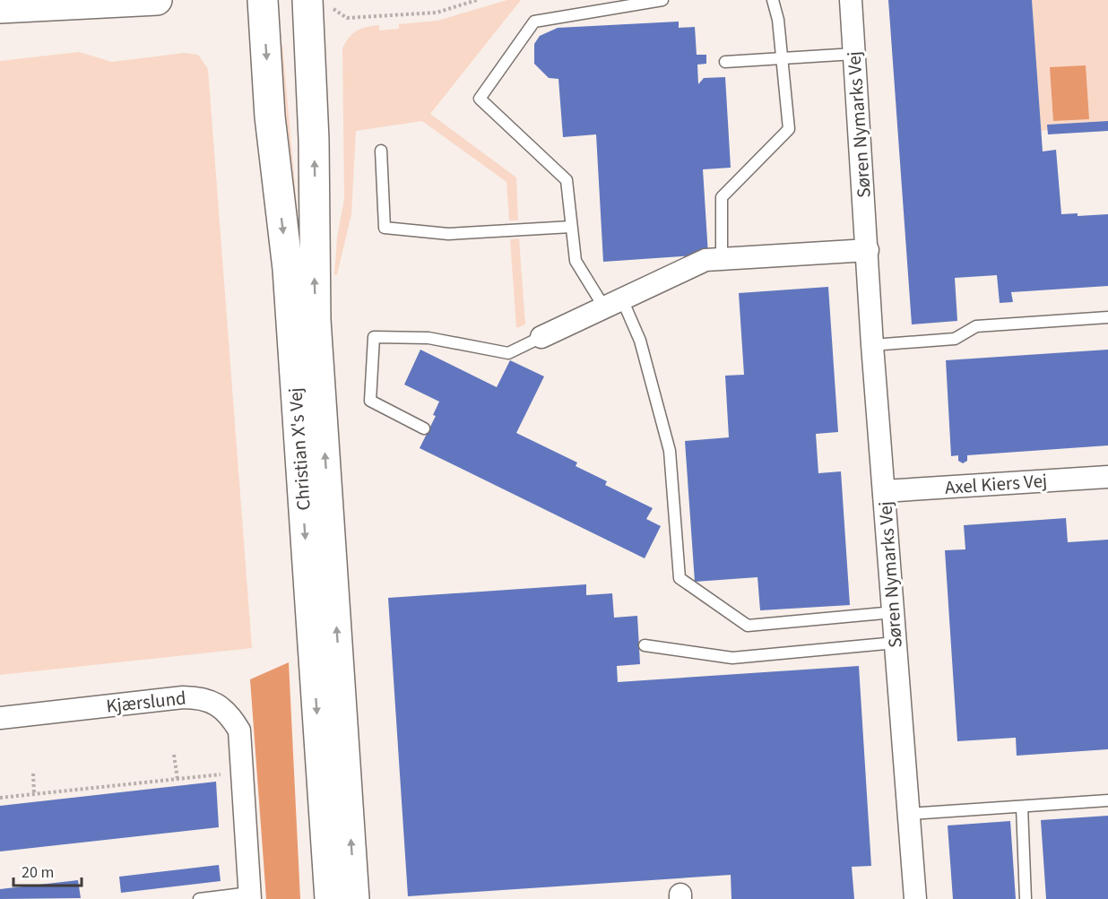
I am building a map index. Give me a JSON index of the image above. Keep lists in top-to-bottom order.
{
  "streets": {
    "main road": ["Christian X's Vej"],
    "street": ["Søren Nymarks Vej", "Axel Kiers Vej", "Kjærslund"]
  },
  "crossings": [
    ["Søren Nymarks Vej", "Axel Kiers Vej"]
  ],
  "scale_bar": "20 m"
}
